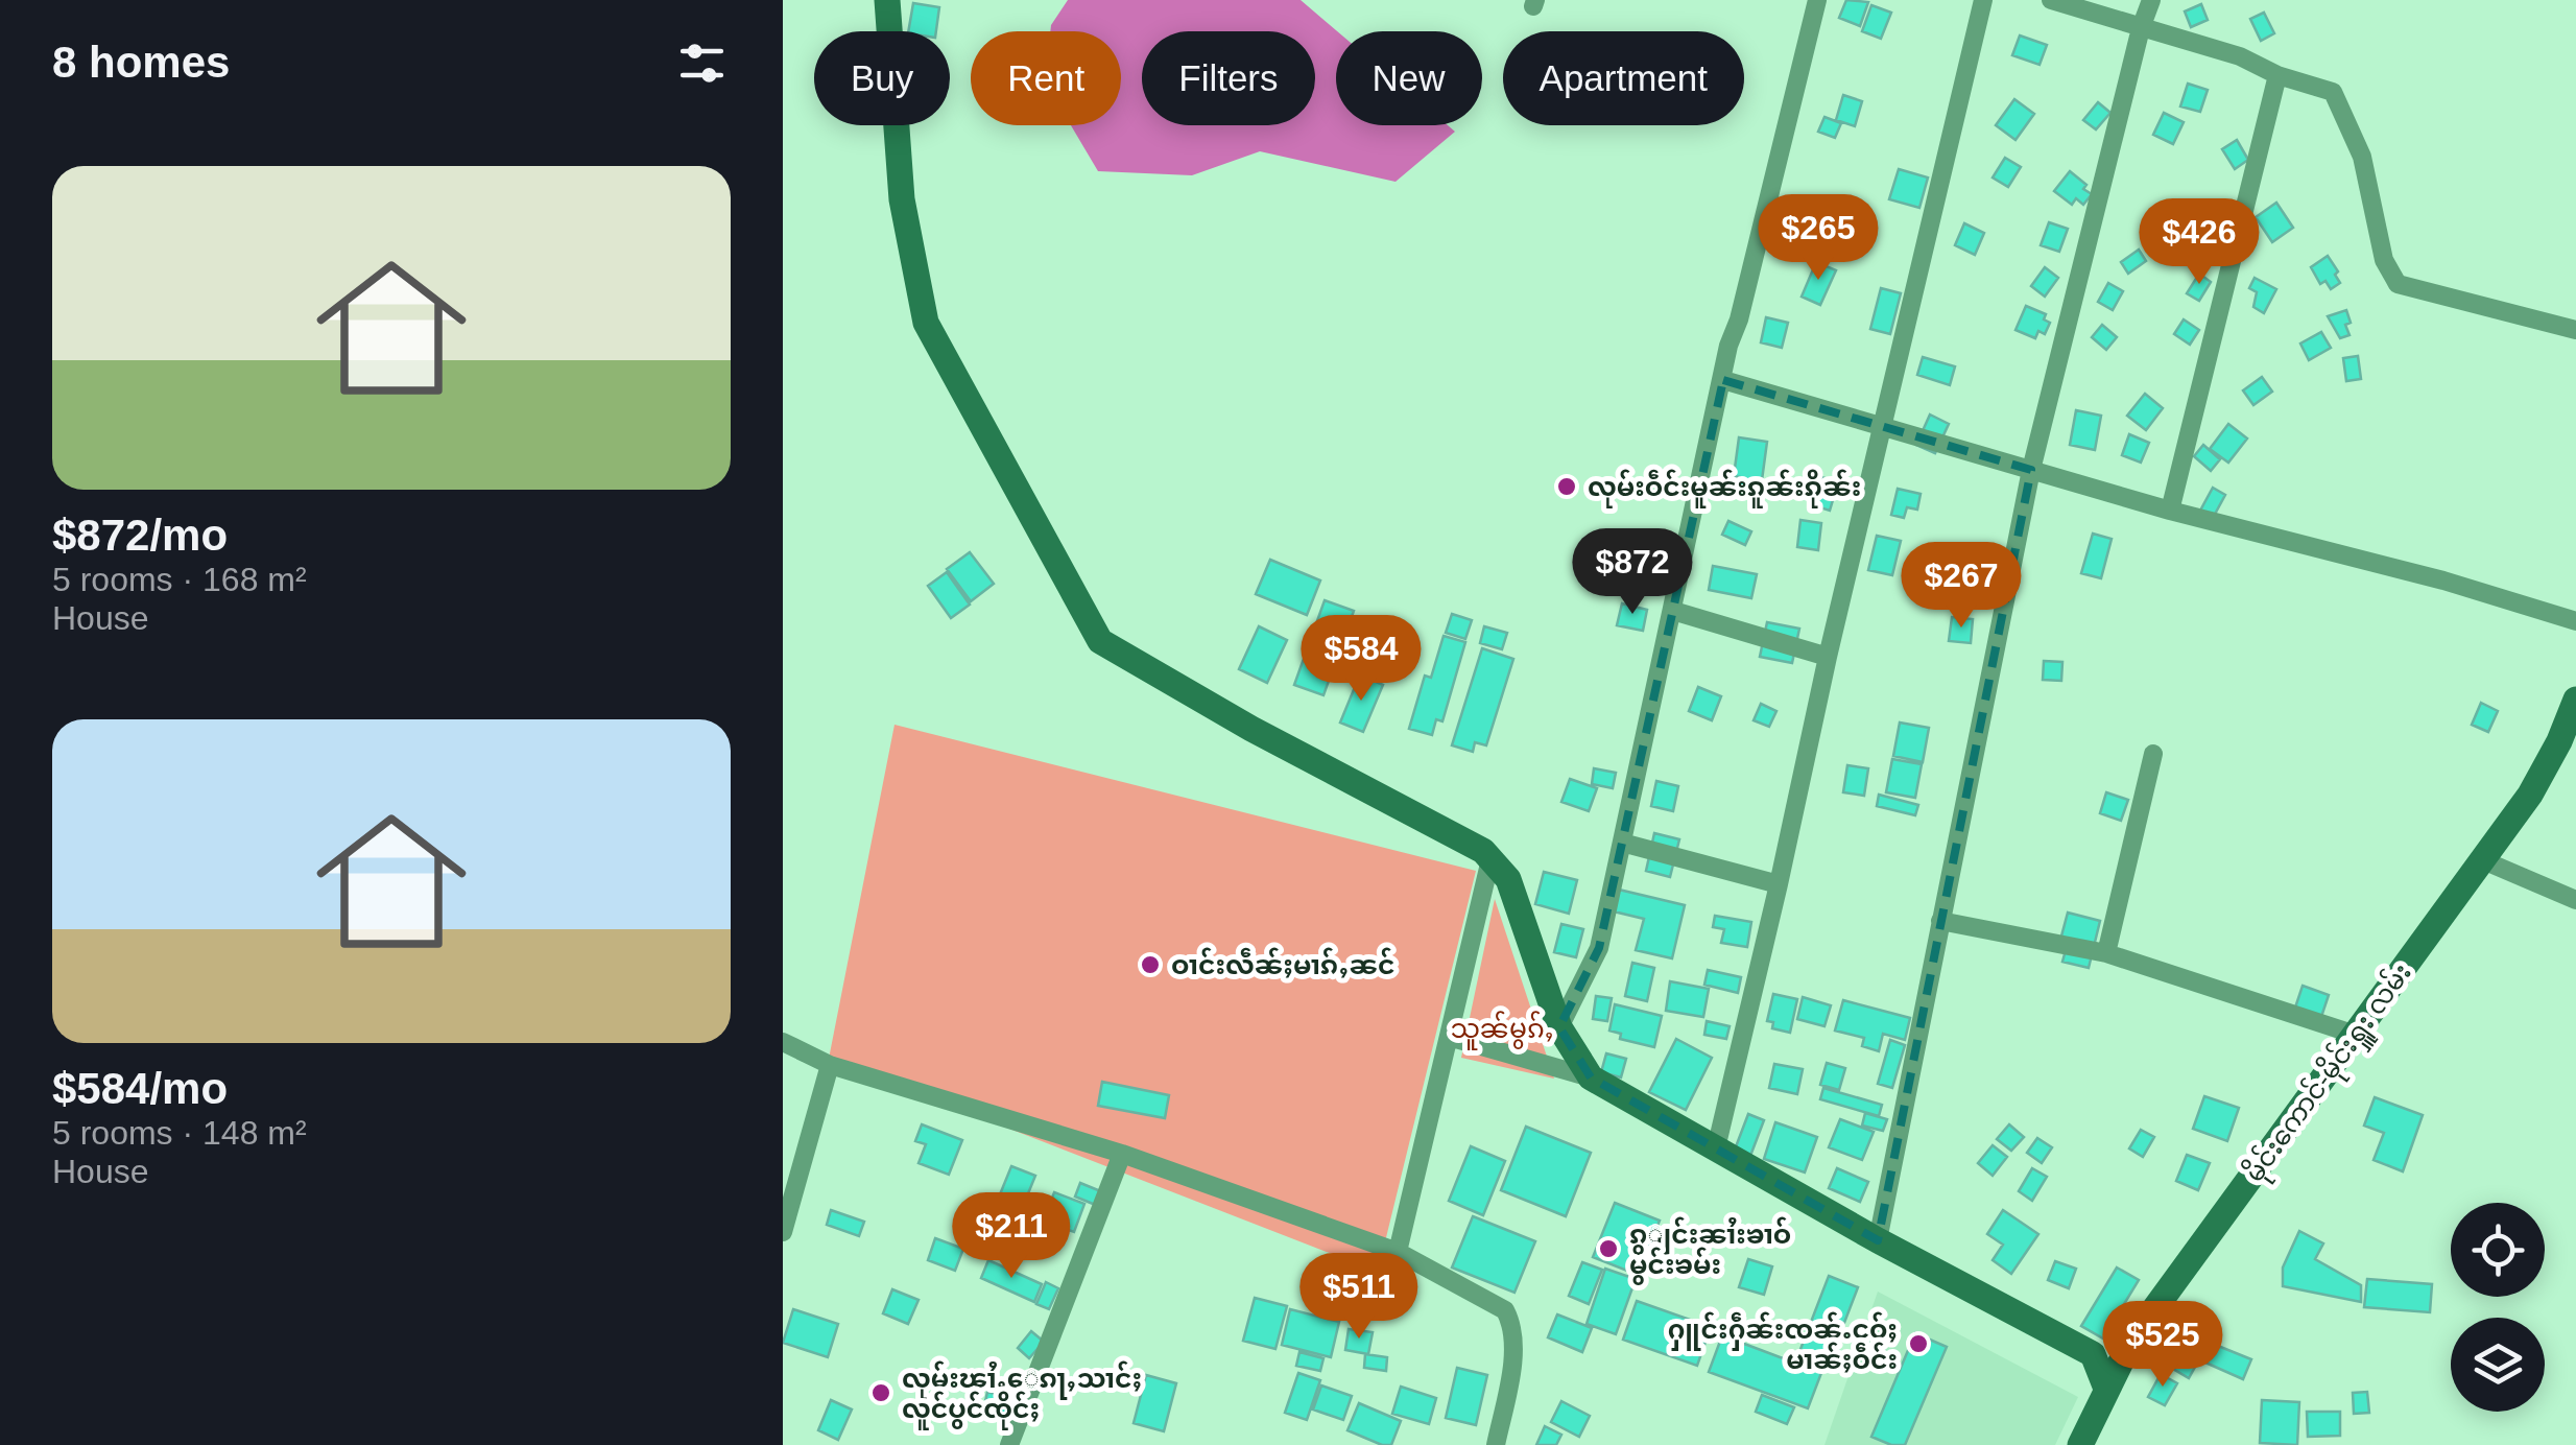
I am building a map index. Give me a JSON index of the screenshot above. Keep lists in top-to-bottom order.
{
  "streets": {
    "main road": ["မိုင်းကောင်-မိုင်းရှူး လမ်း"]
  },
  "parks": ["သူၼ်မွၵ်ႇ"],
  "places": [
    "လုမ်းဝဵင်းမူၼ်းၵူၼ်းၵိုၼ်း",
    "ဝၢင်းလဵၼ်ႈမၢၵ်ႇၼင်",
    "ၵွျင်းၼၢႆးၶၢဝ် မွင်းၶမ်း",
    "ႁူင်းႁဵၼ်းၸၼ်ႉငဝ်ႈ မၢၼ်ႈဝဵင်း",
    "လုမ်းၽၢႆႇေၵႃႇသၢင်ႈ လူင်ပွင်ၸိုင်ႈ"
  ],
  "page": {
    "heading": "8 homes",
    "chip": [
      "Buy",
      "Rent",
      "Filters",
      "New",
      "Apartment"
    ],
    "list": [
      {
        "name": "$872/mo",
        "note": "5 rooms · 168 m² · House"
      },
      {
        "name": "$584/mo",
        "note": "5 rooms · 148 m² · House"
      }
    ],
    "price": [
      "$265",
      "$426",
      "$872",
      "$267",
      "$584",
      "$211",
      "$511",
      "$525"
    ]
  }
}
